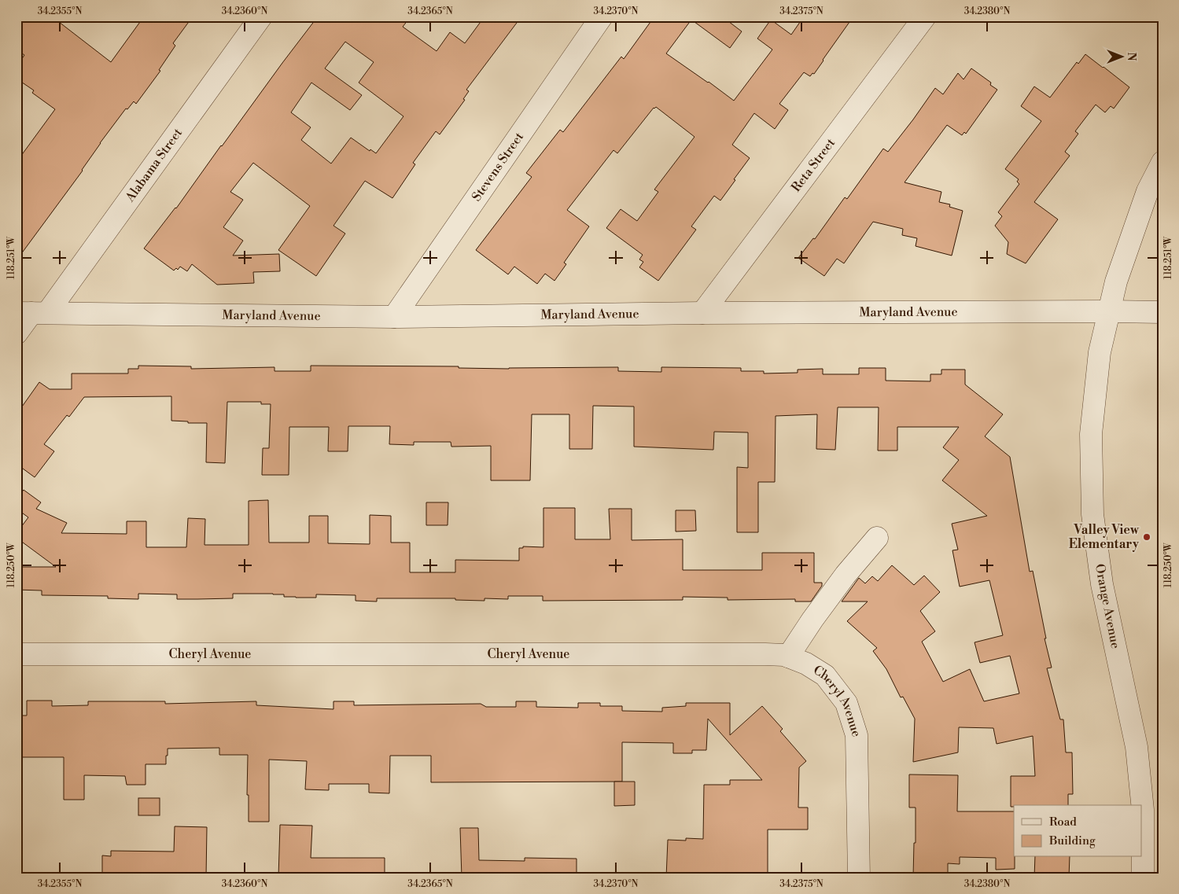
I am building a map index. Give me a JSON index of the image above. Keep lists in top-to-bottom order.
{
  "streets": {
    "street": [
      "Alabama Street",
      "Reta Street",
      "Stevens Street",
      "Maryland Avenue",
      "Orange Avenue",
      "Cheryl Avenue"
    ]
  },
  "crossings": [
    ["Alabama Street", "Maryland Avenue"],
    ["Reta Street", "Maryland Avenue"],
    ["Stevens Street", "Maryland Avenue"],
    ["Maryland Avenue", "Orange Avenue"]
  ],
  "places": ["Valley View Elementary"],
  "legend": ["Road", "Building"],
  "north": "right",
  "coordinates": [
    "34.2355°N",
    "34.2360°N",
    "34.2365°N",
    "34.2370°N",
    "34.2375°N",
    "34.2380°N",
    "118.251°W",
    "118.250°W"
  ]
}
